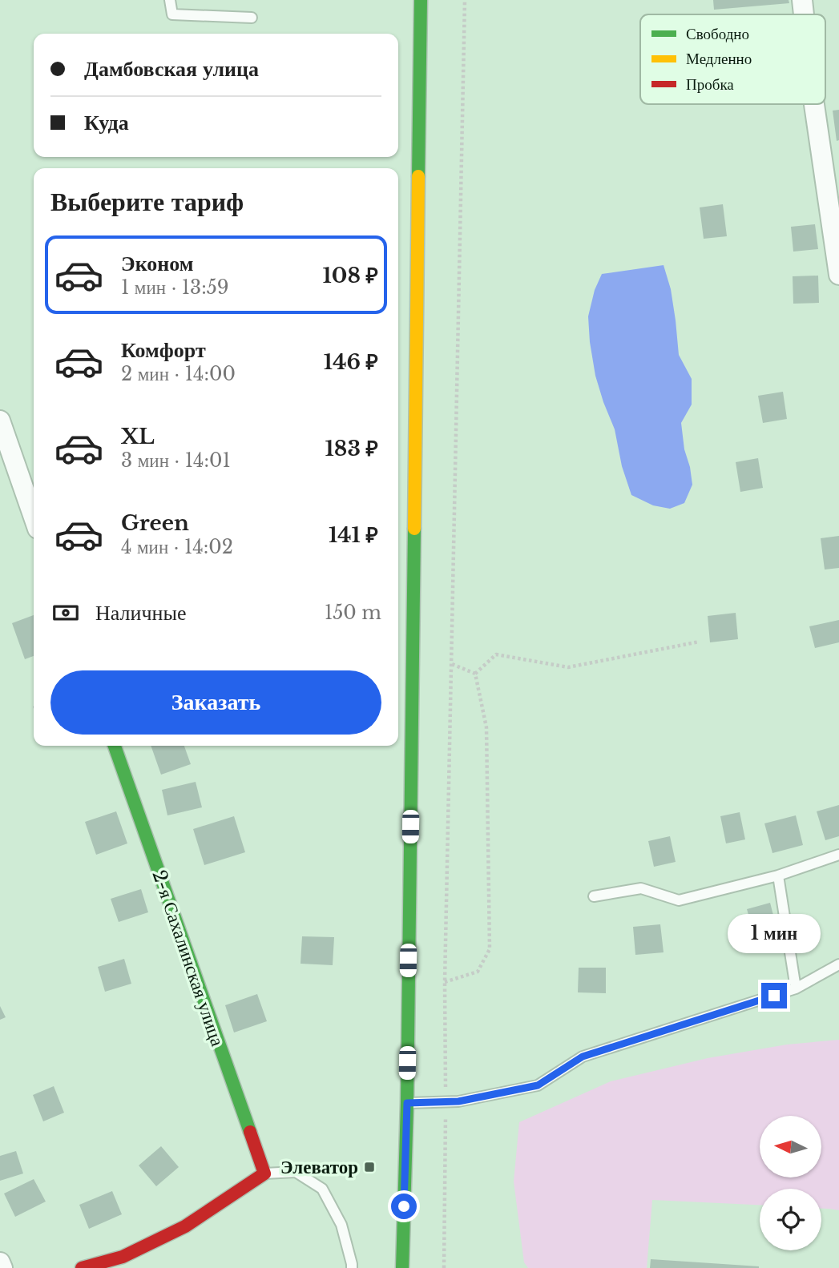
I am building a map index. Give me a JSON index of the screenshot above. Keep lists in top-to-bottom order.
{
  "streets": {
    "main road": ["2-я Сахалинская улица"]
  },
  "places": {
    "transit": ["Элеватор"]
  },
  "legend": ["Свободно", "Медленно", "Пробка"],
  "north": "left",
  "page": {
    "banner": ["Дамбовская улица", "Куда"],
    "heading": "Выберите тариф",
    "list": [
      {
        "name": "Эконом",
        "note": "1 мин · 13:59",
        "value": "108 ₽"
      },
      {
        "name": "Комфорт",
        "note": "2 мин · 14:00",
        "value": "146 ₽"
      },
      {
        "name": "XL",
        "note": "3 мин · 14:01",
        "value": "183 ₽"
      },
      {
        "name": "Green",
        "note": "4 мин · 14:02",
        "value": "141 ₽"
      }
    ],
    "pay": ["Наличные", "150 m"],
    "buttons": "Заказать",
    "bubble": "1 мин"
  }
}
